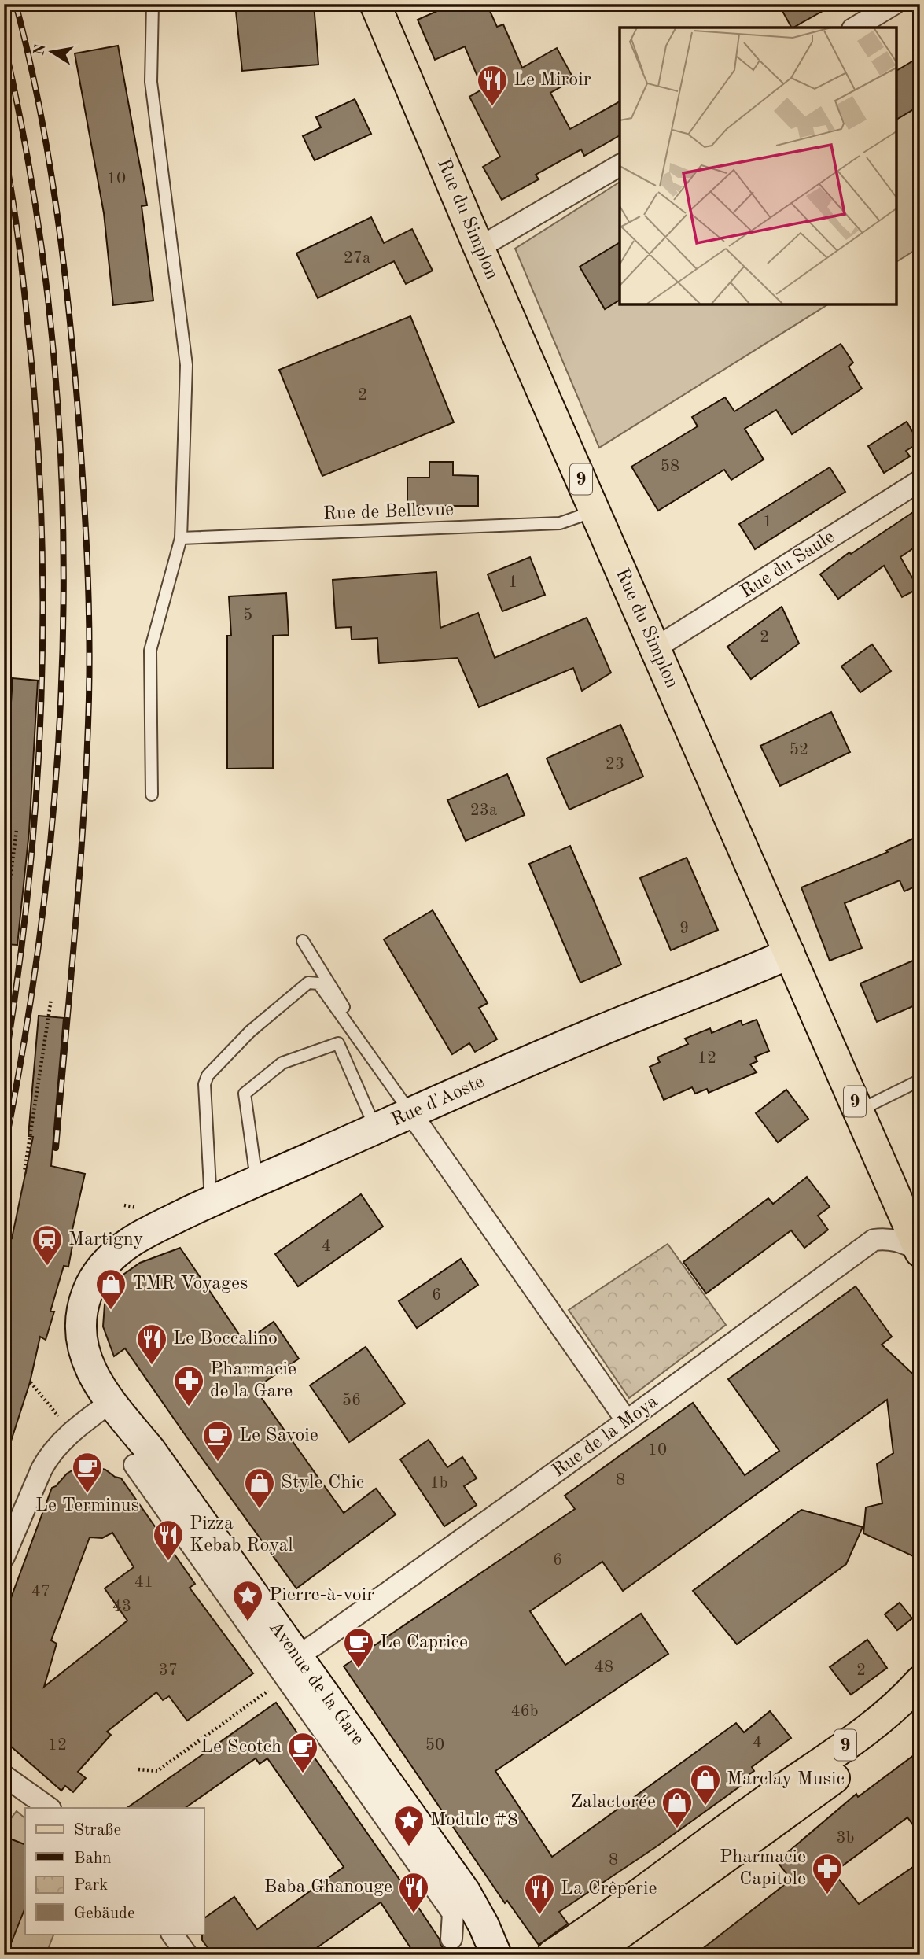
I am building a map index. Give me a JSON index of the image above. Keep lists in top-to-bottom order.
{
  "streets": {
    "main road": ["Rue du Simplon", "9"],
    "street": [
      "Rue du Saule",
      "Rue d'Aoste",
      "Rue de la Moya",
      "Avenue de la Gare"
    ],
    "lane": ["Rue de Bellevue"]
  },
  "crossings": [
    ["Rue du Simplon", "Rue de Bellevue"],
    ["Rue du Simplon", "Rue du Saule"],
    ["Rue du Simplon", "Rue d'Aoste"],
    ["Rue du Simplon", "Rue de la Moya"],
    ["Rue d'Aoste", "Avenue de la Gare"],
    ["Rue de la Moya", "Avenue de la Gare"]
  ],
  "places": {
    "restaurant": [
      "Le Miroir",
      "Le Boccalino",
      "Pizza Kebab Royal",
      "Baba Ghanouge",
      "La Crêperie"
    ],
    "station": ["Martigny"],
    "shop": [
      "TMR Voyages",
      "Style Chic",
      "Marclay Music",
      "Zalactorée"
    ],
    "pharmacy": ["Pharmacie de la Gare", "Pharmacie Capitole"],
    "cafe": [
      "Le Savoie",
      "Le Terminus",
      "Le Caprice",
      "Le Scotch"
    ],
    "place": ["Pierre-à-voir", "Module #8"]
  },
  "house_numbers": [
    "10",
    "27a",
    "2",
    "58",
    "1",
    "1",
    "5",
    "2",
    "52",
    "23",
    "23a",
    "9",
    "12",
    "4",
    "6",
    "56",
    "10",
    "8",
    "1b",
    "6",
    "41",
    "47",
    "43",
    "48",
    "37",
    "2",
    "46b",
    "4",
    "12",
    "50",
    "3b",
    "8"
  ],
  "legend": [
    "Straße",
    "Bahn",
    "Park",
    "Gebäude"
  ],
  "north": "left"
}
